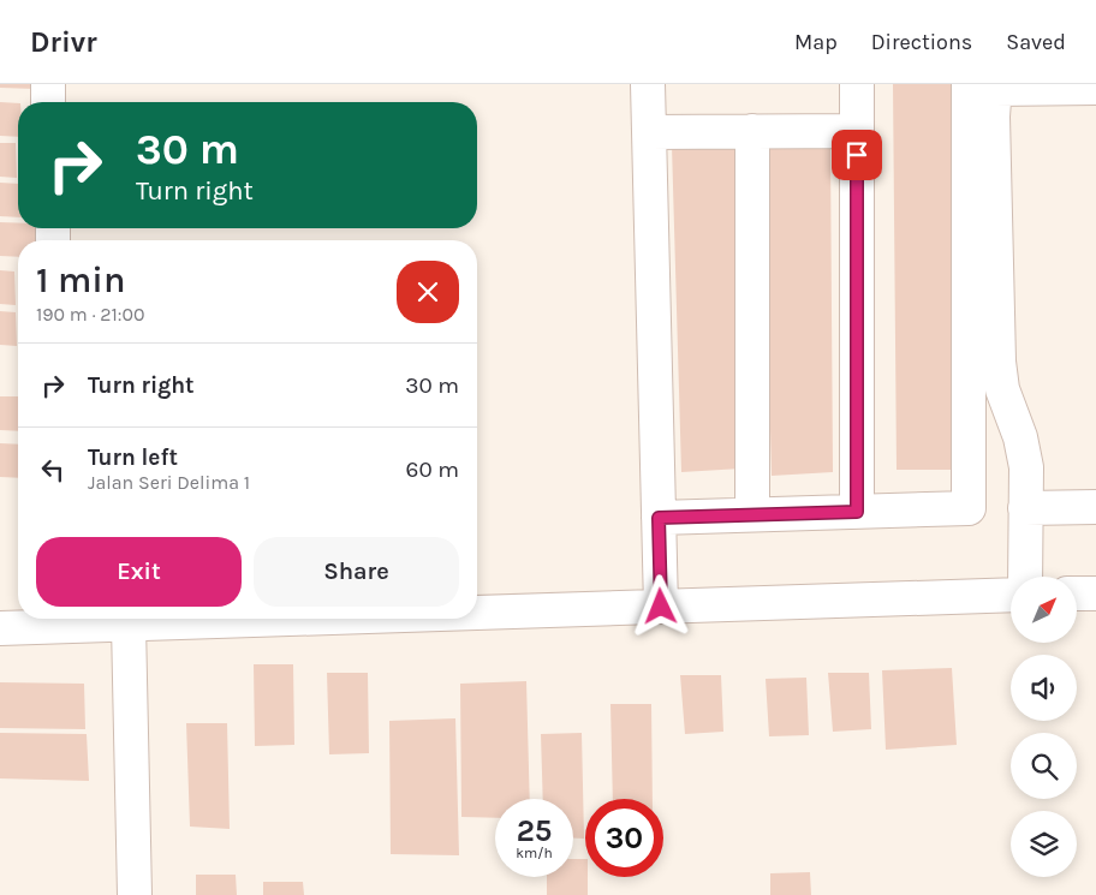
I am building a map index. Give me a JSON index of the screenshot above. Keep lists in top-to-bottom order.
{
  "north": "top right",
  "page": {
    "header": "Drivr",
    "nav": ["Map", "Directions", "Saved"],
    "turn": ["30 m", "Turn right"],
    "heading": ["1 min", "190 m · 21:00"],
    "list": [
      {
        "name": "Turn right",
        "value": "30 m"
      },
      {
        "name": "Turn left",
        "note": "Jalan Seri Delima 1",
        "value": "60 m"
      }
    ],
    "buttons": ["Exit", "Share"],
    "speed": "25 km/h",
    "limit": "30"
  }
}
